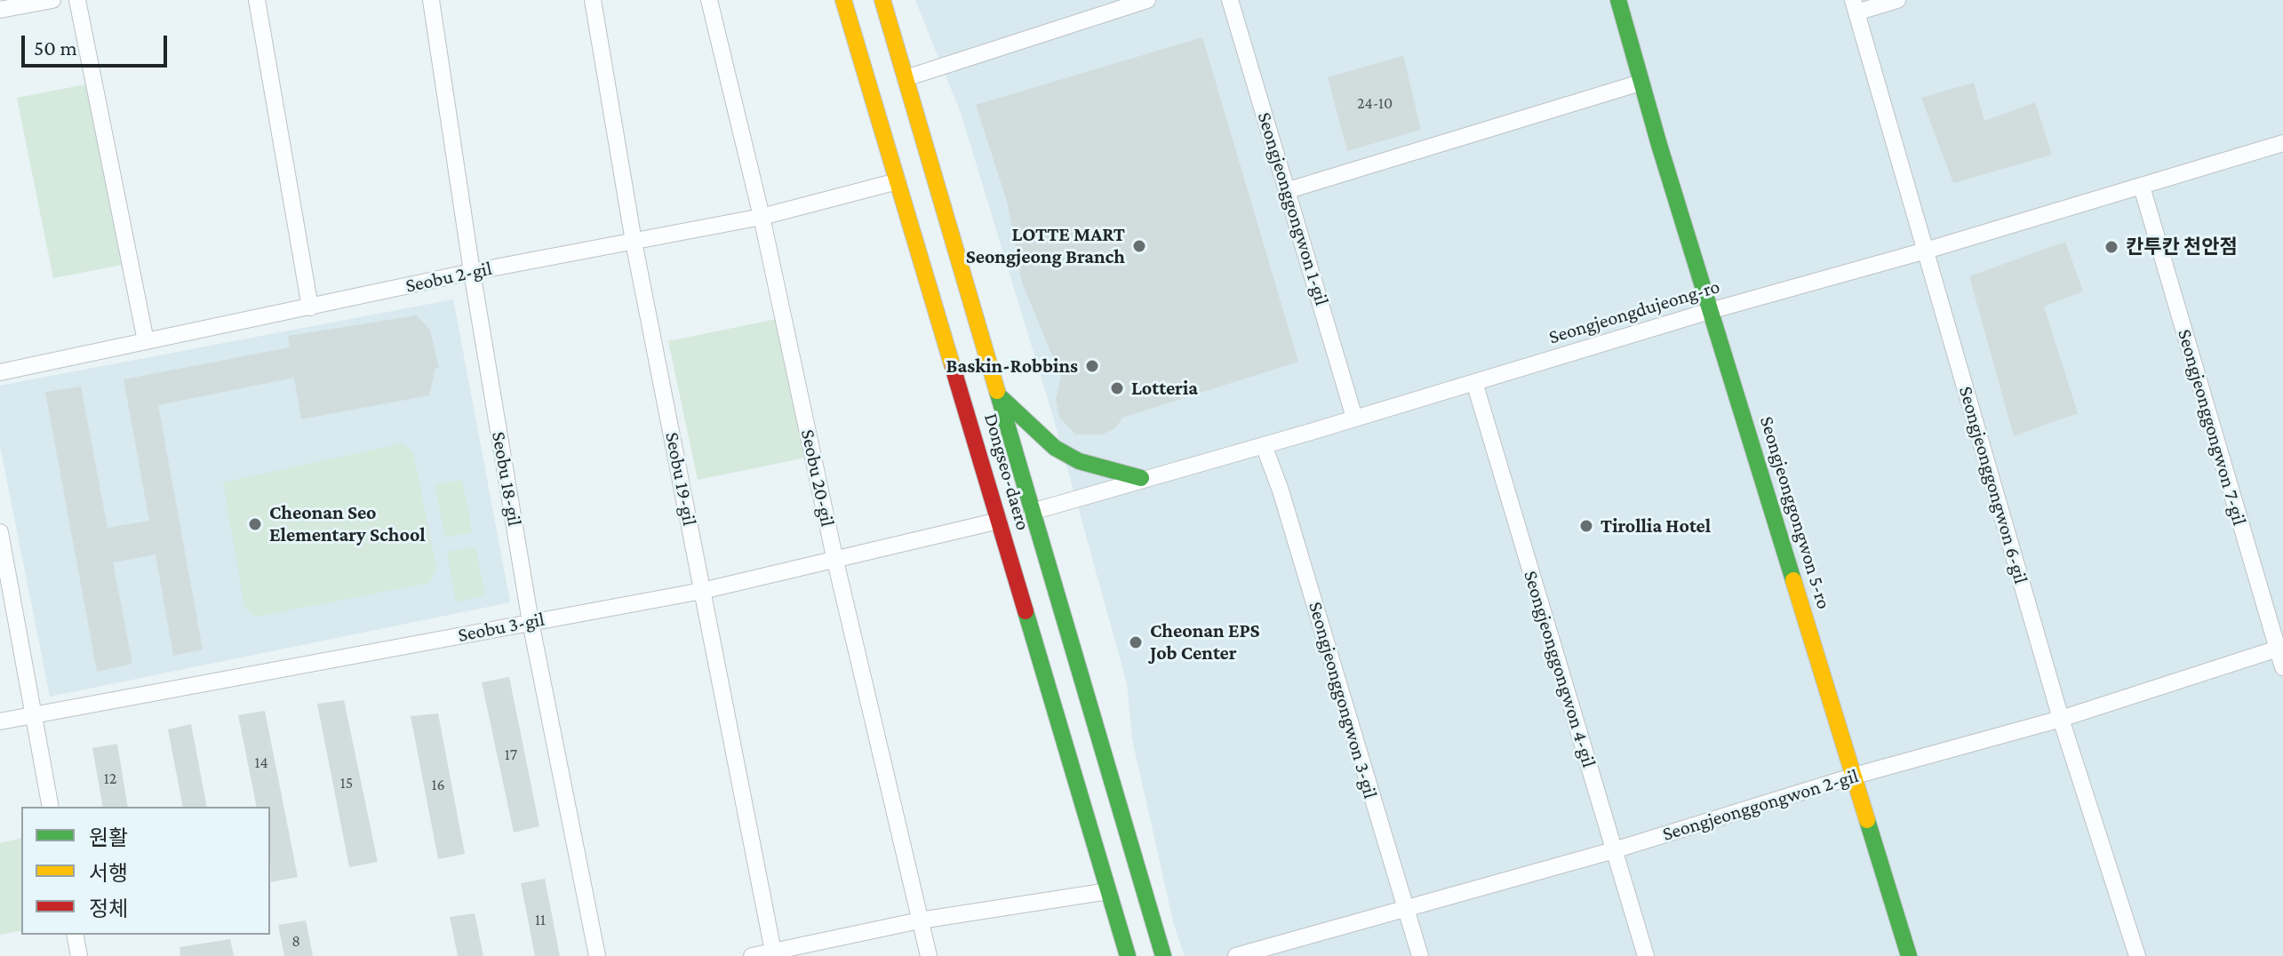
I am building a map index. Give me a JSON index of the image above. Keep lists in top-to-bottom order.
{
  "streets": {
    "main road": ["Seongjeongdujeong-ro", "Dongseo-daero", "Seongjeonggongwon 5-ro"],
    "street": [
      "Seongjeonggongwon 1-gil",
      "Seobu 2-gil",
      "Seongjeonggongwon 7-gil",
      "Seobu 20-gil",
      "Seobu 18-gil",
      "Seobu 19-gil",
      "Seongjeonggongwon 6-gil",
      "Seobu 3-gil",
      "Seongjeonggongwon 4-gil",
      "Seongjeonggongwon 3-gil",
      "Seongjeonggongwon 2-gil"
    ]
  },
  "crossings": [
    ["Seongjeonggongwon 1-gil", "Seongjeongdujeong-ro"],
    ["Seobu 2-gil", "Dongseo-daero"],
    ["Seobu 2-gil", "Seobu 20-gil"],
    ["Seobu 2-gil", "Seobu 18-gil"],
    ["Seobu 2-gil", "Seobu 19-gil"],
    ["Seongjeongdujeong-ro", "Seongjeonggongwon 7-gil"],
    ["Seongjeongdujeong-ro", "Dongseo-daero"],
    ["Seongjeongdujeong-ro", "Seongjeonggongwon 6-gil"],
    ["Seongjeongdujeong-ro", "Seongjeonggongwon 5-ro"],
    ["Seongjeongdujeong-ro", "Seobu 3-gil"],
    ["Seongjeongdujeong-ro", "Seongjeonggongwon 4-gil"],
    ["Seongjeongdujeong-ro", "Seongjeonggongwon 3-gil"],
    ["Seongjeonggongwon 7-gil", "Seongjeonggongwon 2-gil"],
    ["Dongseo-daero", "Seobu 3-gil"],
    ["Seobu 20-gil", "Seobu 3-gil"],
    ["Seobu 18-gil", "Seobu 3-gil"],
    ["Seobu 19-gil", "Seobu 3-gil"],
    ["Seongjeonggongwon 6-gil", "Seongjeonggongwon 2-gil"],
    ["Seongjeonggongwon 5-ro", "Seongjeonggongwon 2-gil"],
    ["Seongjeonggongwon 4-gil", "Seongjeonggongwon 2-gil"],
    ["Seongjeonggongwon 3-gil", "Seongjeonggongwon 2-gil"]
  ],
  "places": [
    "LOTTE MART Seongjeong Branch",
    "칸투칸 천안점",
    "Baskin-Robbins",
    "Lotteria",
    "Cheonan Seo Elementary School",
    "Tirollia Hotel",
    "Cheonan EPS Job Center"
  ],
  "house_numbers": [
    "24-10",
    "17",
    "14",
    "12",
    "15",
    "16",
    "11",
    "8"
  ],
  "legend": ["원활", "서행", "정체"],
  "scale_bar": "50 m"
}
